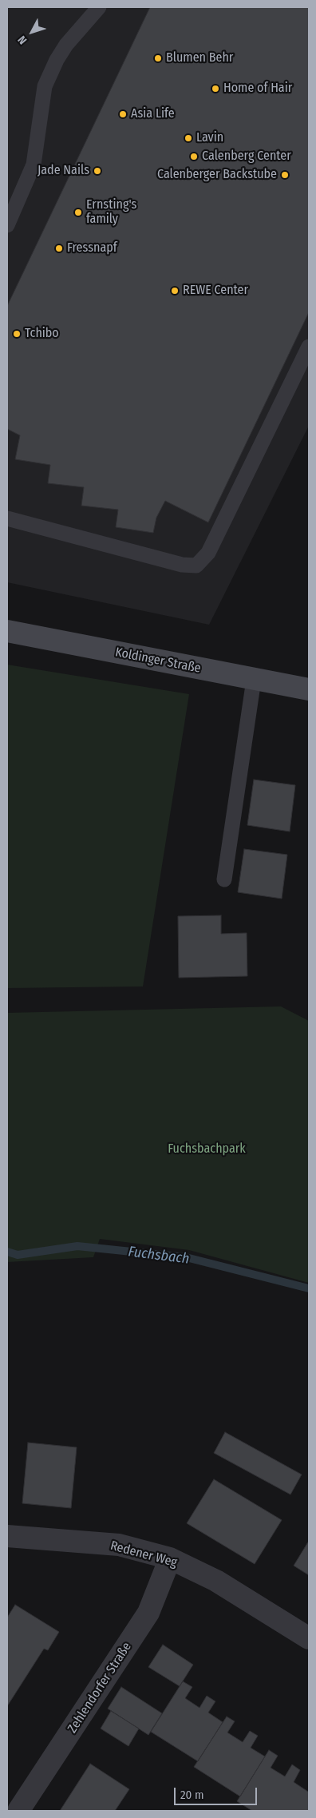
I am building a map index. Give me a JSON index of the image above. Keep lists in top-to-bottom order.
{
  "streets": {
    "street": ["Koldinger Straße", "Redener Weg", "Zehlendorfer Straße"]
  },
  "crossings": [
    ["Redener Weg", "Zehlendorfer Straße"]
  ],
  "water": ["Fuchsbach"],
  "parks": ["Fuchsbachpark"],
  "places": [
    "Blumen Behr",
    "Home of Hair",
    "Asia Life",
    "Lavin",
    "Calenberg Center",
    "Jade Nails",
    "Calenberger Backstube",
    "Ernsting's family",
    "Fressnapf",
    "REWE Center",
    "Tchibo"
  ],
  "scale_bar": "20 m",
  "north": "bottom left"
}
